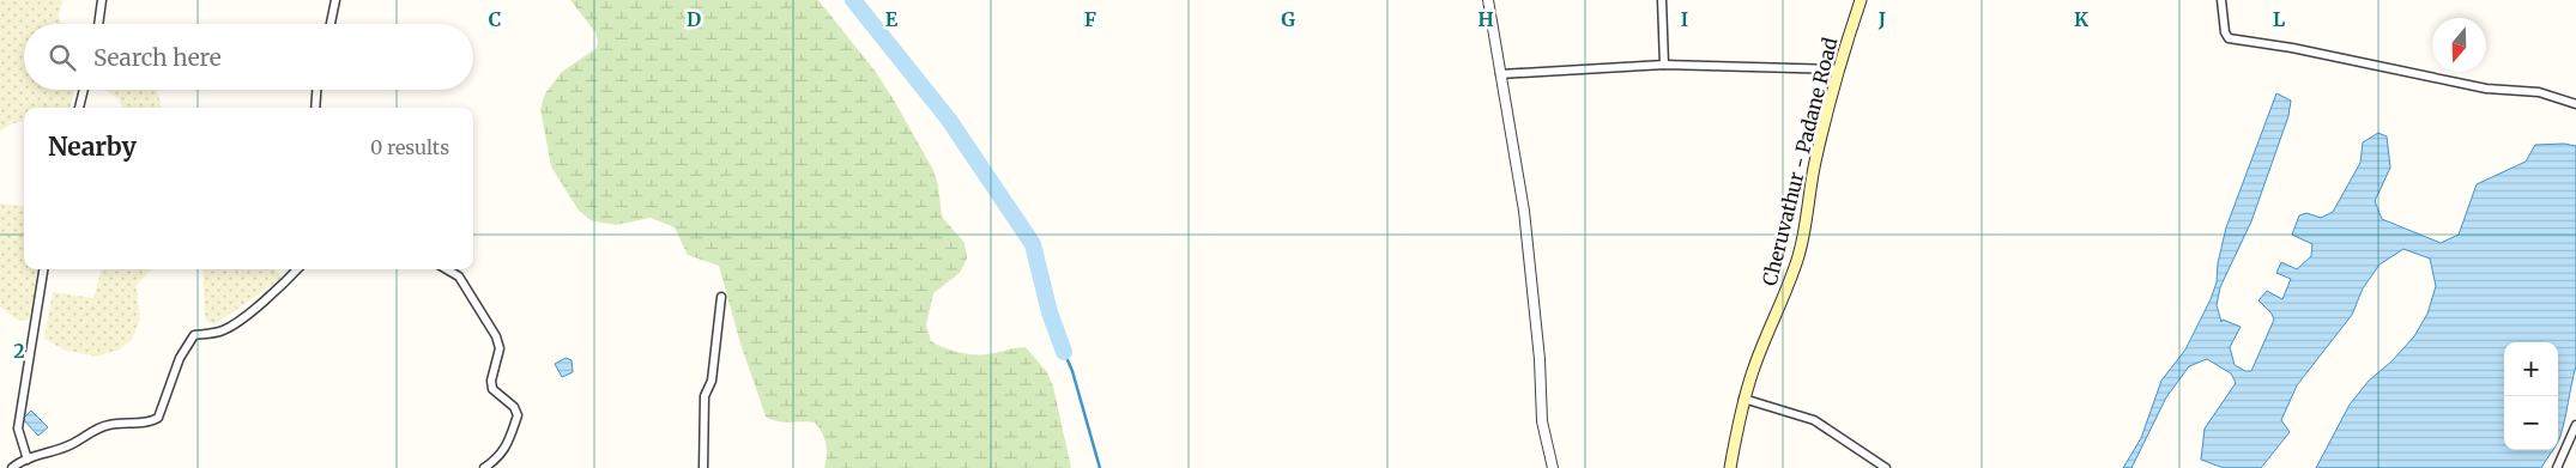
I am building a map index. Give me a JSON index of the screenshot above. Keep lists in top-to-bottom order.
{
  "streets": {
    "main road": ["Cheruvathur - Padane Road"]
  },
  "north": "bottom",
  "page": {
    "search": "Search here",
    "heading": ["Nearby", "0 results"],
    "map_buttons": ["+", "−"]
  },
  "grid": {
    "columns": [
      "C",
      "D",
      "E",
      "F",
      "G",
      "H",
      "I",
      "J",
      "K",
      "L"
    ],
    "rows": ["2"]
  }
}
